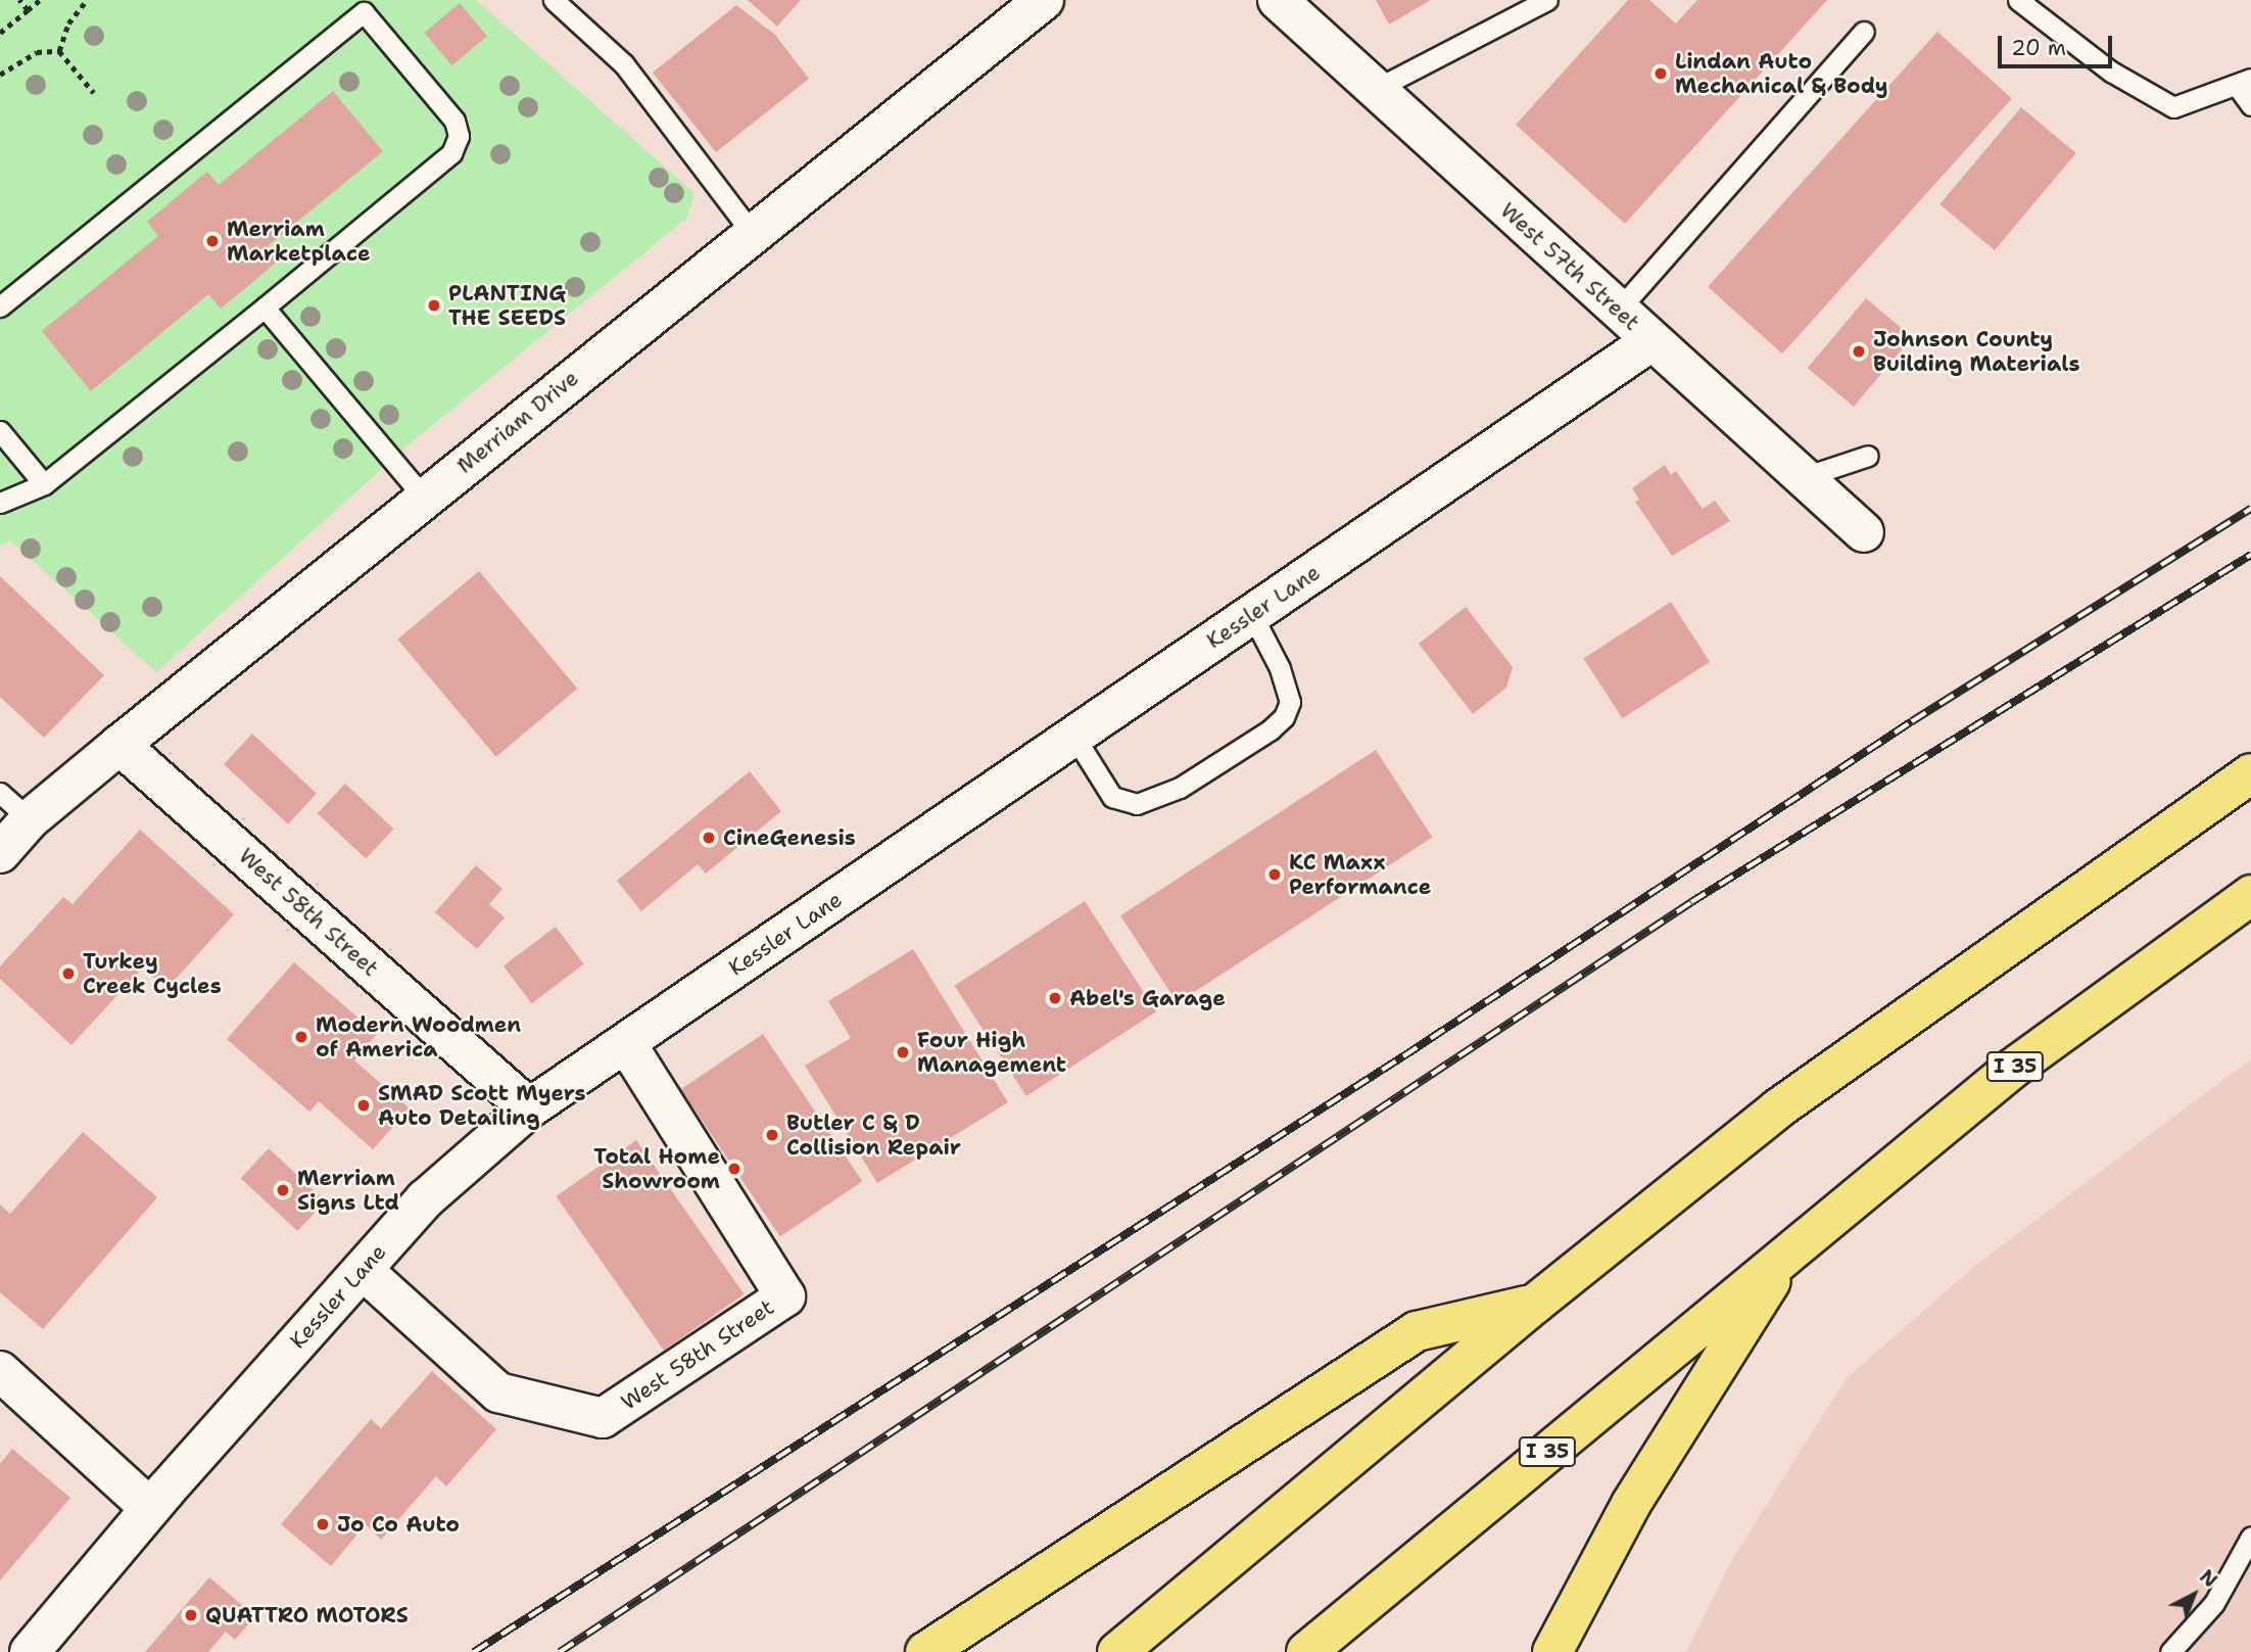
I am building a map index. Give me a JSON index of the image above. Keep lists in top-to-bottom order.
{
  "streets": {
    "highway": ["I 35"],
    "street": [
      "West 57th Street",
      "Merriam Drive",
      "Kessler Lane",
      "West 58th Street"
    ]
  },
  "crossings": [
    ["West 57th Street", "Kessler Lane"],
    ["Merriam Drive", "West 58th Street"],
    ["Kessler Lane", "West 58th Street"]
  ],
  "places": [
    "Lindan Auto Mechanical & Body",
    "Merriam Marketplace",
    "PLANTING THE SEEDS",
    "Johnson County Building Materials",
    "CineGenesis",
    "KC Maxx Performance",
    "Turkey Creek Cycles",
    "Abel's Garage",
    "Modern Woodmen of America",
    "Four High Management",
    "SMAD Scott Myers Auto Detailing",
    "Butler C & D Collision Repair",
    "Total Home Showroom",
    "Merriam Signs Ltd",
    "Jo Co Auto",
    "QUATTRO MOTORS"
  ],
  "scale_bar": "20 m",
  "north": "top right"
}
